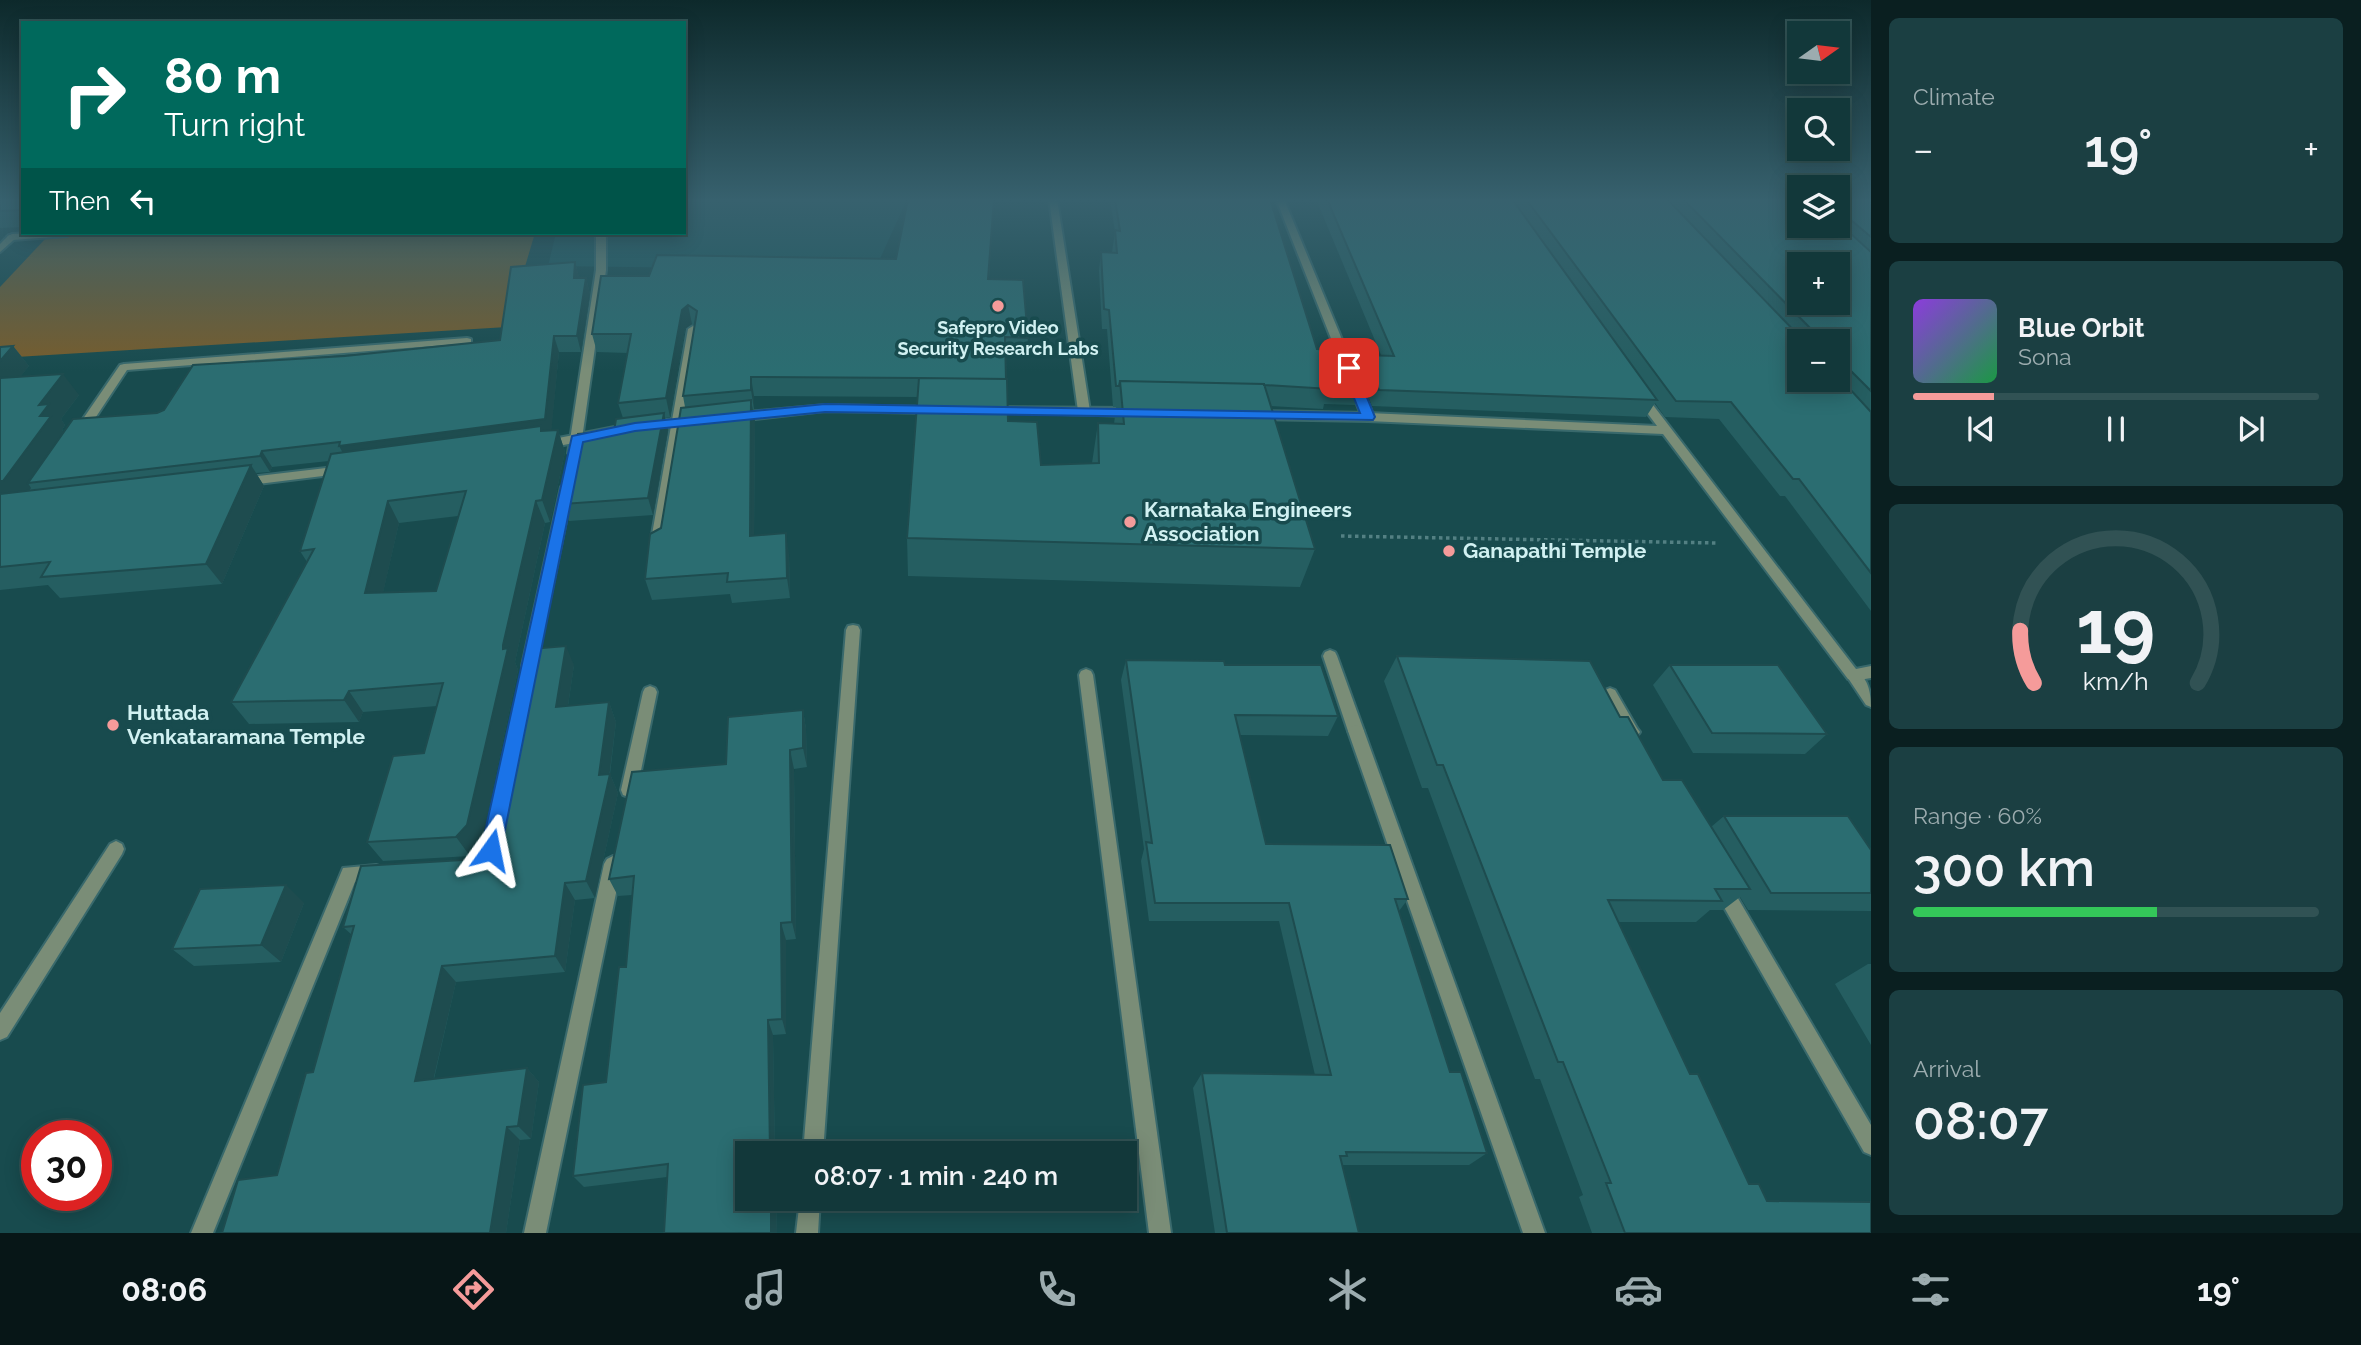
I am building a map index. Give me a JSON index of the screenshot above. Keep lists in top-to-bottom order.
{
  "places": [
    "Safepro Video Security Research Labs",
    "Karnataka Engineers Association",
    "Ganapathi Temple",
    "Huttada Venkataramana Temple"
  ],
  "north": "right",
  "page": {
    "tile": [
      "Climate",
      ["Range · 60%", "300 km"],
      ["Arrival", "08:07"]
    ],
    "map_buttons": ["+", "−"],
    "turn": ["80 m", "Turn right"],
    "heat": ["−", "19°", "+"],
    "then": "Then",
    "song": ["Blue Orbit", "Sona"],
    "limit": "30",
    "trip": "08:07 · 1 min · 240 m",
    "tabs": ["08:06", "19°"],
    "gauge": ["19", "km/h"]
  }
}
